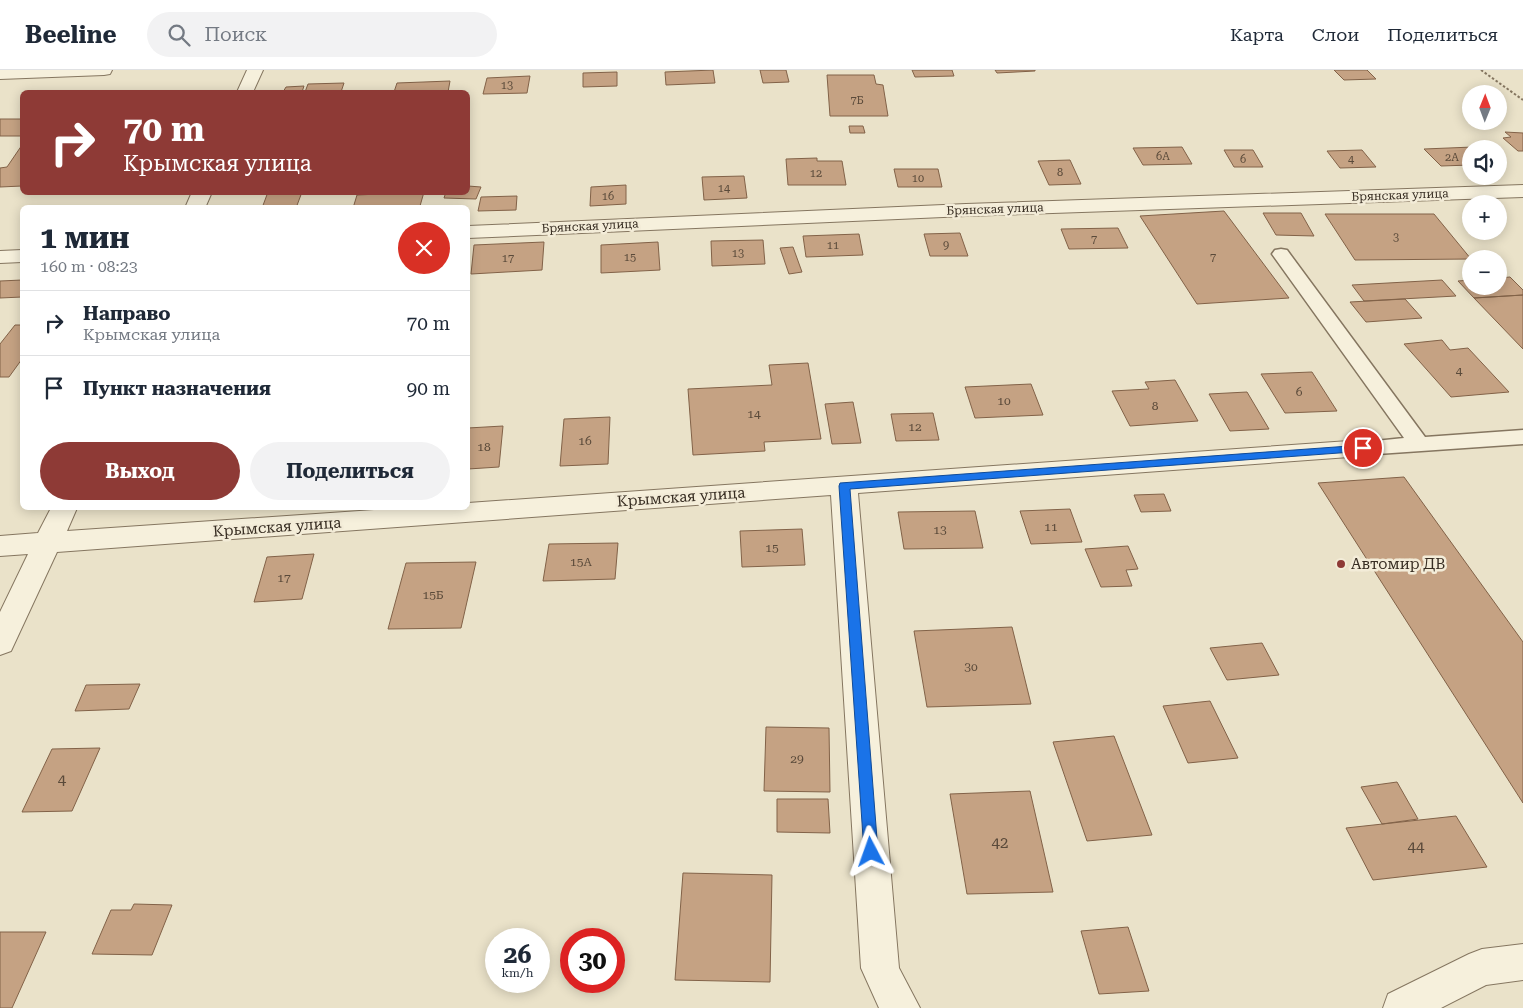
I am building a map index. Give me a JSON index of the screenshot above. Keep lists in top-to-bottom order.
{
  "streets": {
    "street": ["Брянская улица", "Крымская улица"]
  },
  "places": ["Автомир ДВ"],
  "house_numbers": [
    "13",
    "7Б",
    "6А",
    "2А",
    "6",
    "4",
    "8",
    "12",
    "10",
    "14",
    "16",
    "3",
    "7",
    "11",
    "9",
    "13",
    "15",
    "7",
    "17",
    "4",
    "6",
    "10",
    "8",
    "14",
    "12",
    "16",
    "18",
    "11",
    "13",
    "15",
    "15А",
    "17",
    "15Б",
    "30",
    "29",
    "4",
    "42",
    "44"
  ],
  "north": "top",
  "page": {
    "header": "Beeline",
    "search": "Поиск",
    "nav": ["Карта", "Слои", "Поделиться"],
    "map_buttons": ["+", "−"],
    "turn": ["70 m", "Крымская улица"],
    "heading": ["1 мин", "160 m · 08:23"],
    "list": [
      {
        "name": "Направо",
        "note": "Крымская улица",
        "value": "70 m"
      },
      {
        "name": "Пункт назначения",
        "value": "90 m"
      }
    ],
    "buttons": ["Выход", "Поделиться"],
    "speed": "26 km/h",
    "limit": "30"
  }
}
